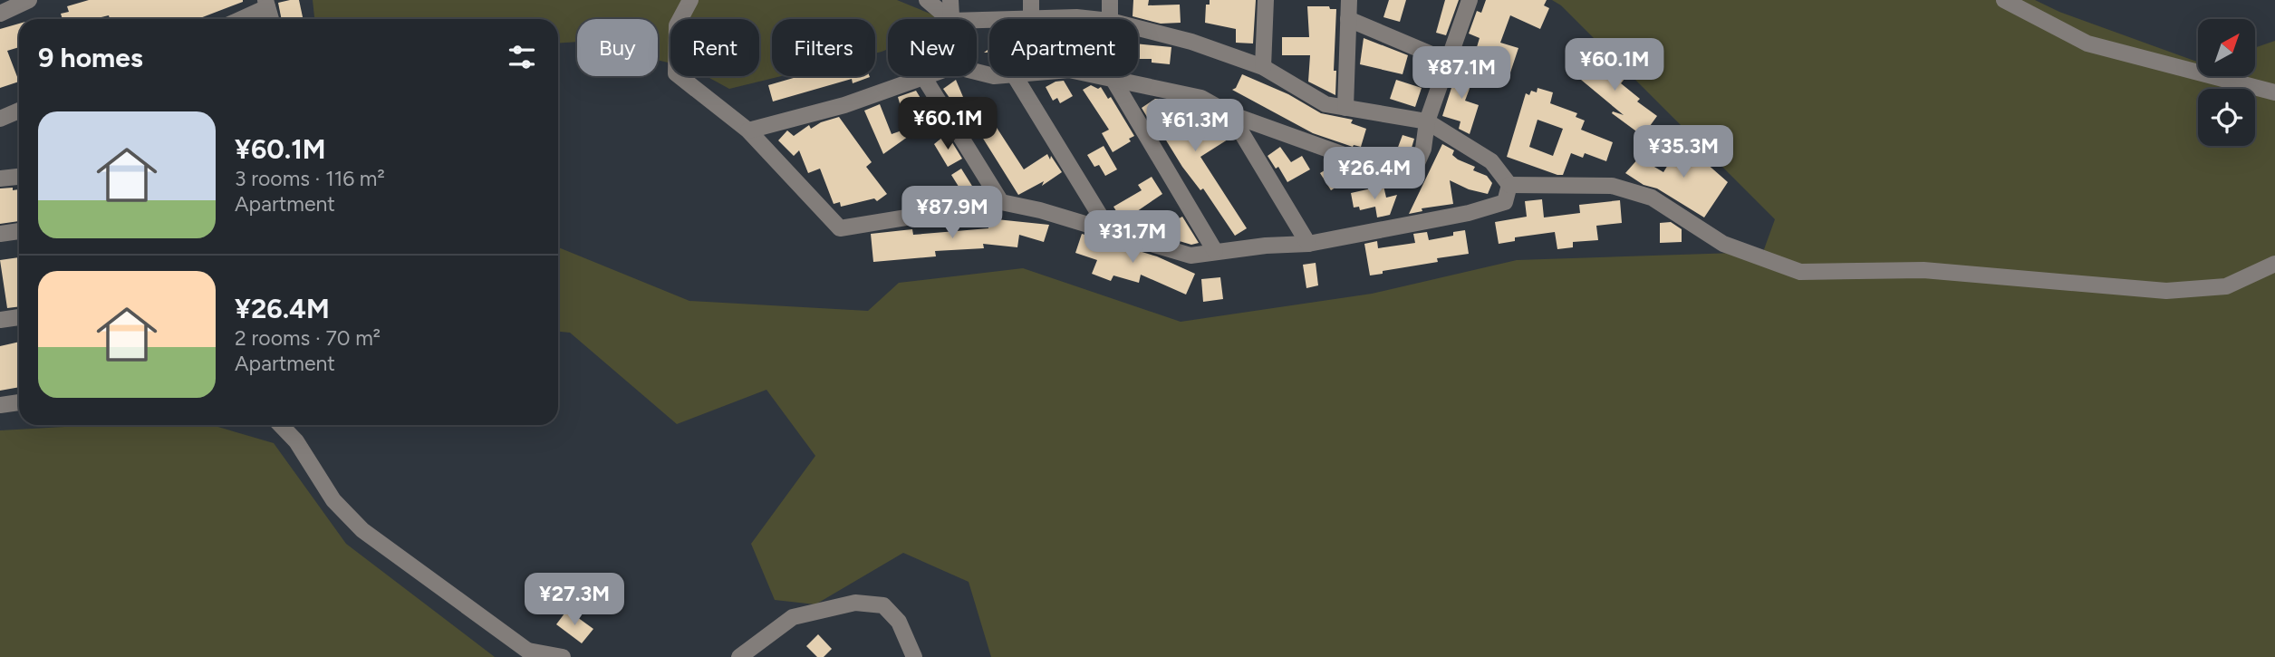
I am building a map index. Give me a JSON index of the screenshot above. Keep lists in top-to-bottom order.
{
  "north": "top right",
  "page": {
    "chip": [
      "Buy",
      "Rent",
      "Filters",
      "New",
      "Apartment"
    ],
    "heading": "9 homes",
    "price": [
      "¥60.1M",
      "¥87.1M",
      "¥60.1M",
      "¥61.3M",
      "¥35.3M",
      "¥26.4M",
      "¥87.9M",
      "¥31.7M",
      "¥27.3M"
    ],
    "list": [
      {
        "name": "¥60.1M",
        "note": "3 rooms · 116 m² · Apartment"
      },
      {
        "name": "¥26.4M",
        "note": "2 rooms · 70 m² · Apartment"
      }
    ]
  }
}
